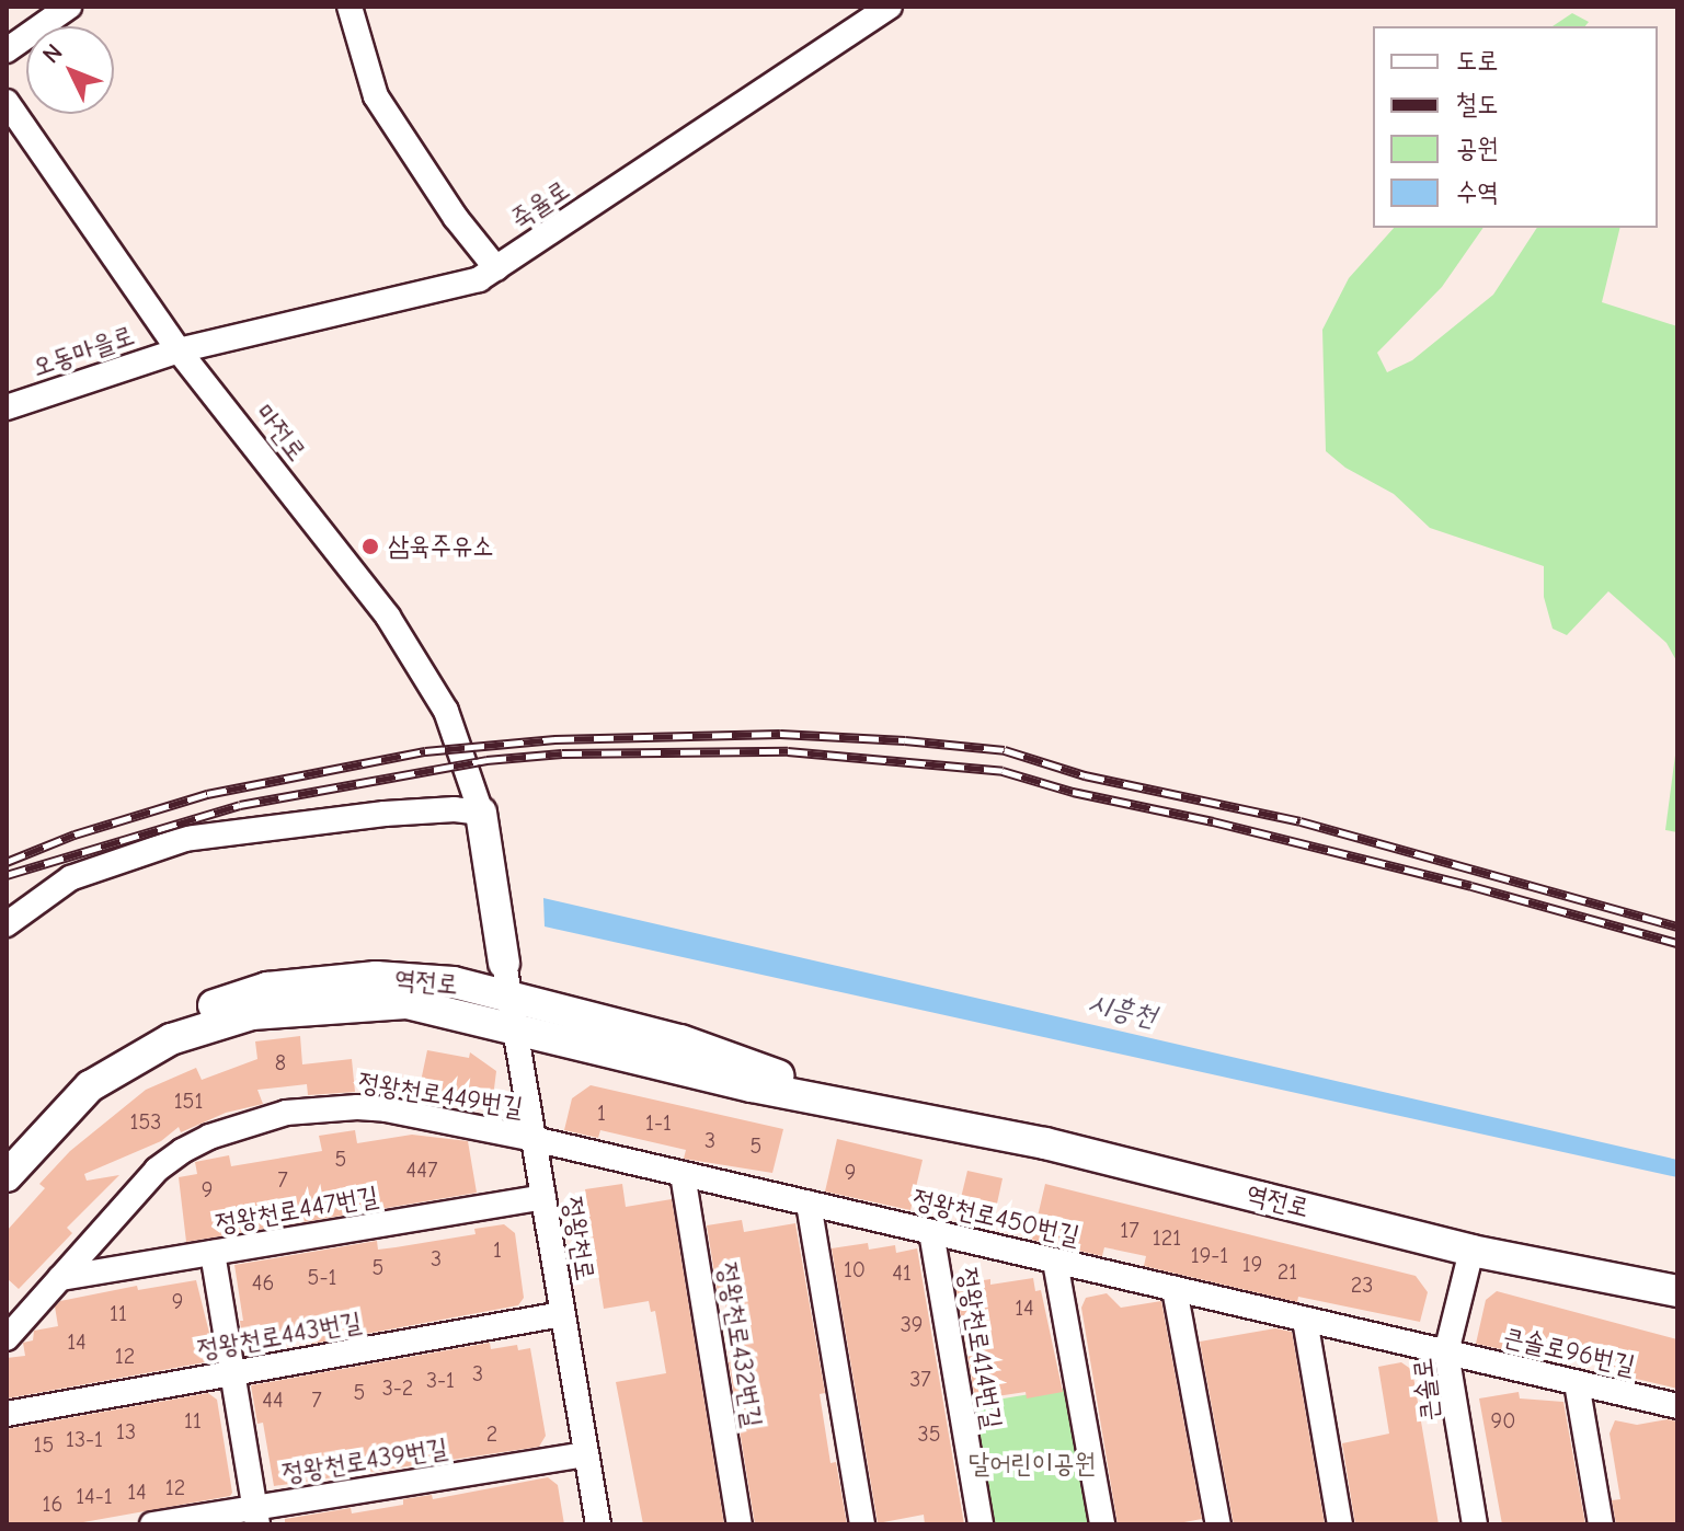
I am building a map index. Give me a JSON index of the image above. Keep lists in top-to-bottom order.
{
  "streets": {
    "main road": ["역전로"],
    "street": [
      "죽율로",
      "오동마을로",
      "마전로",
      "정왕천로449번길",
      "정왕천로447번길",
      "정왕천로450번길",
      "정왕천로",
      "정왕천로443번길",
      "정왕천로432번길",
      "정왕천로414번길",
      "큰솔로96번길",
      "큰솔로",
      "정왕천로439번길"
    ]
  },
  "crossings": [
    ["죽율로", "오동마을로"],
    ["죽율로", "마전로"],
    ["오동마을로", "마전로"],
    ["역전로", "정왕천로"],
    ["역전로", "큰솔로"],
    ["정왕천로449번길", "정왕천로447번길"],
    ["정왕천로449번길", "정왕천로450번길"],
    ["정왕천로449번길", "정왕천로"],
    ["정왕천로447번길", "정왕천로"],
    ["정왕천로450번길", "정왕천로"],
    ["정왕천로450번길", "정왕천로432번길"],
    ["정왕천로450번길", "정왕천로414번길"],
    ["정왕천로450번길", "큰솔로96번길"],
    ["정왕천로450번길", "큰솔로"],
    ["정왕천로", "정왕천로443번길"],
    ["정왕천로", "정왕천로439번길"],
    ["큰솔로96번길", "큰솔로"]
  ],
  "water": ["시흥천"],
  "parks": ["달어린이공원"],
  "places": ["삼육주유소"],
  "house_numbers": [
    "8",
    "151",
    "1",
    "153",
    "1-1",
    "3",
    "5",
    "5",
    "447",
    "9",
    "7",
    "9",
    "17",
    "121",
    "1",
    "19-1",
    "3",
    "19",
    "5",
    "10",
    "21",
    "41",
    "5-1",
    "46",
    "23",
    "9",
    "14",
    "11",
    "39",
    "14",
    "12",
    "3",
    "37",
    "3-1",
    "3-2",
    "5",
    "44",
    "7",
    "11",
    "90",
    "13",
    "2",
    "35",
    "13-1",
    "15",
    "12",
    "14",
    "14-1",
    "16"
  ],
  "legend": [
    "도로",
    "철도",
    "공원",
    "수역"
  ],
  "north": "top left"
}
